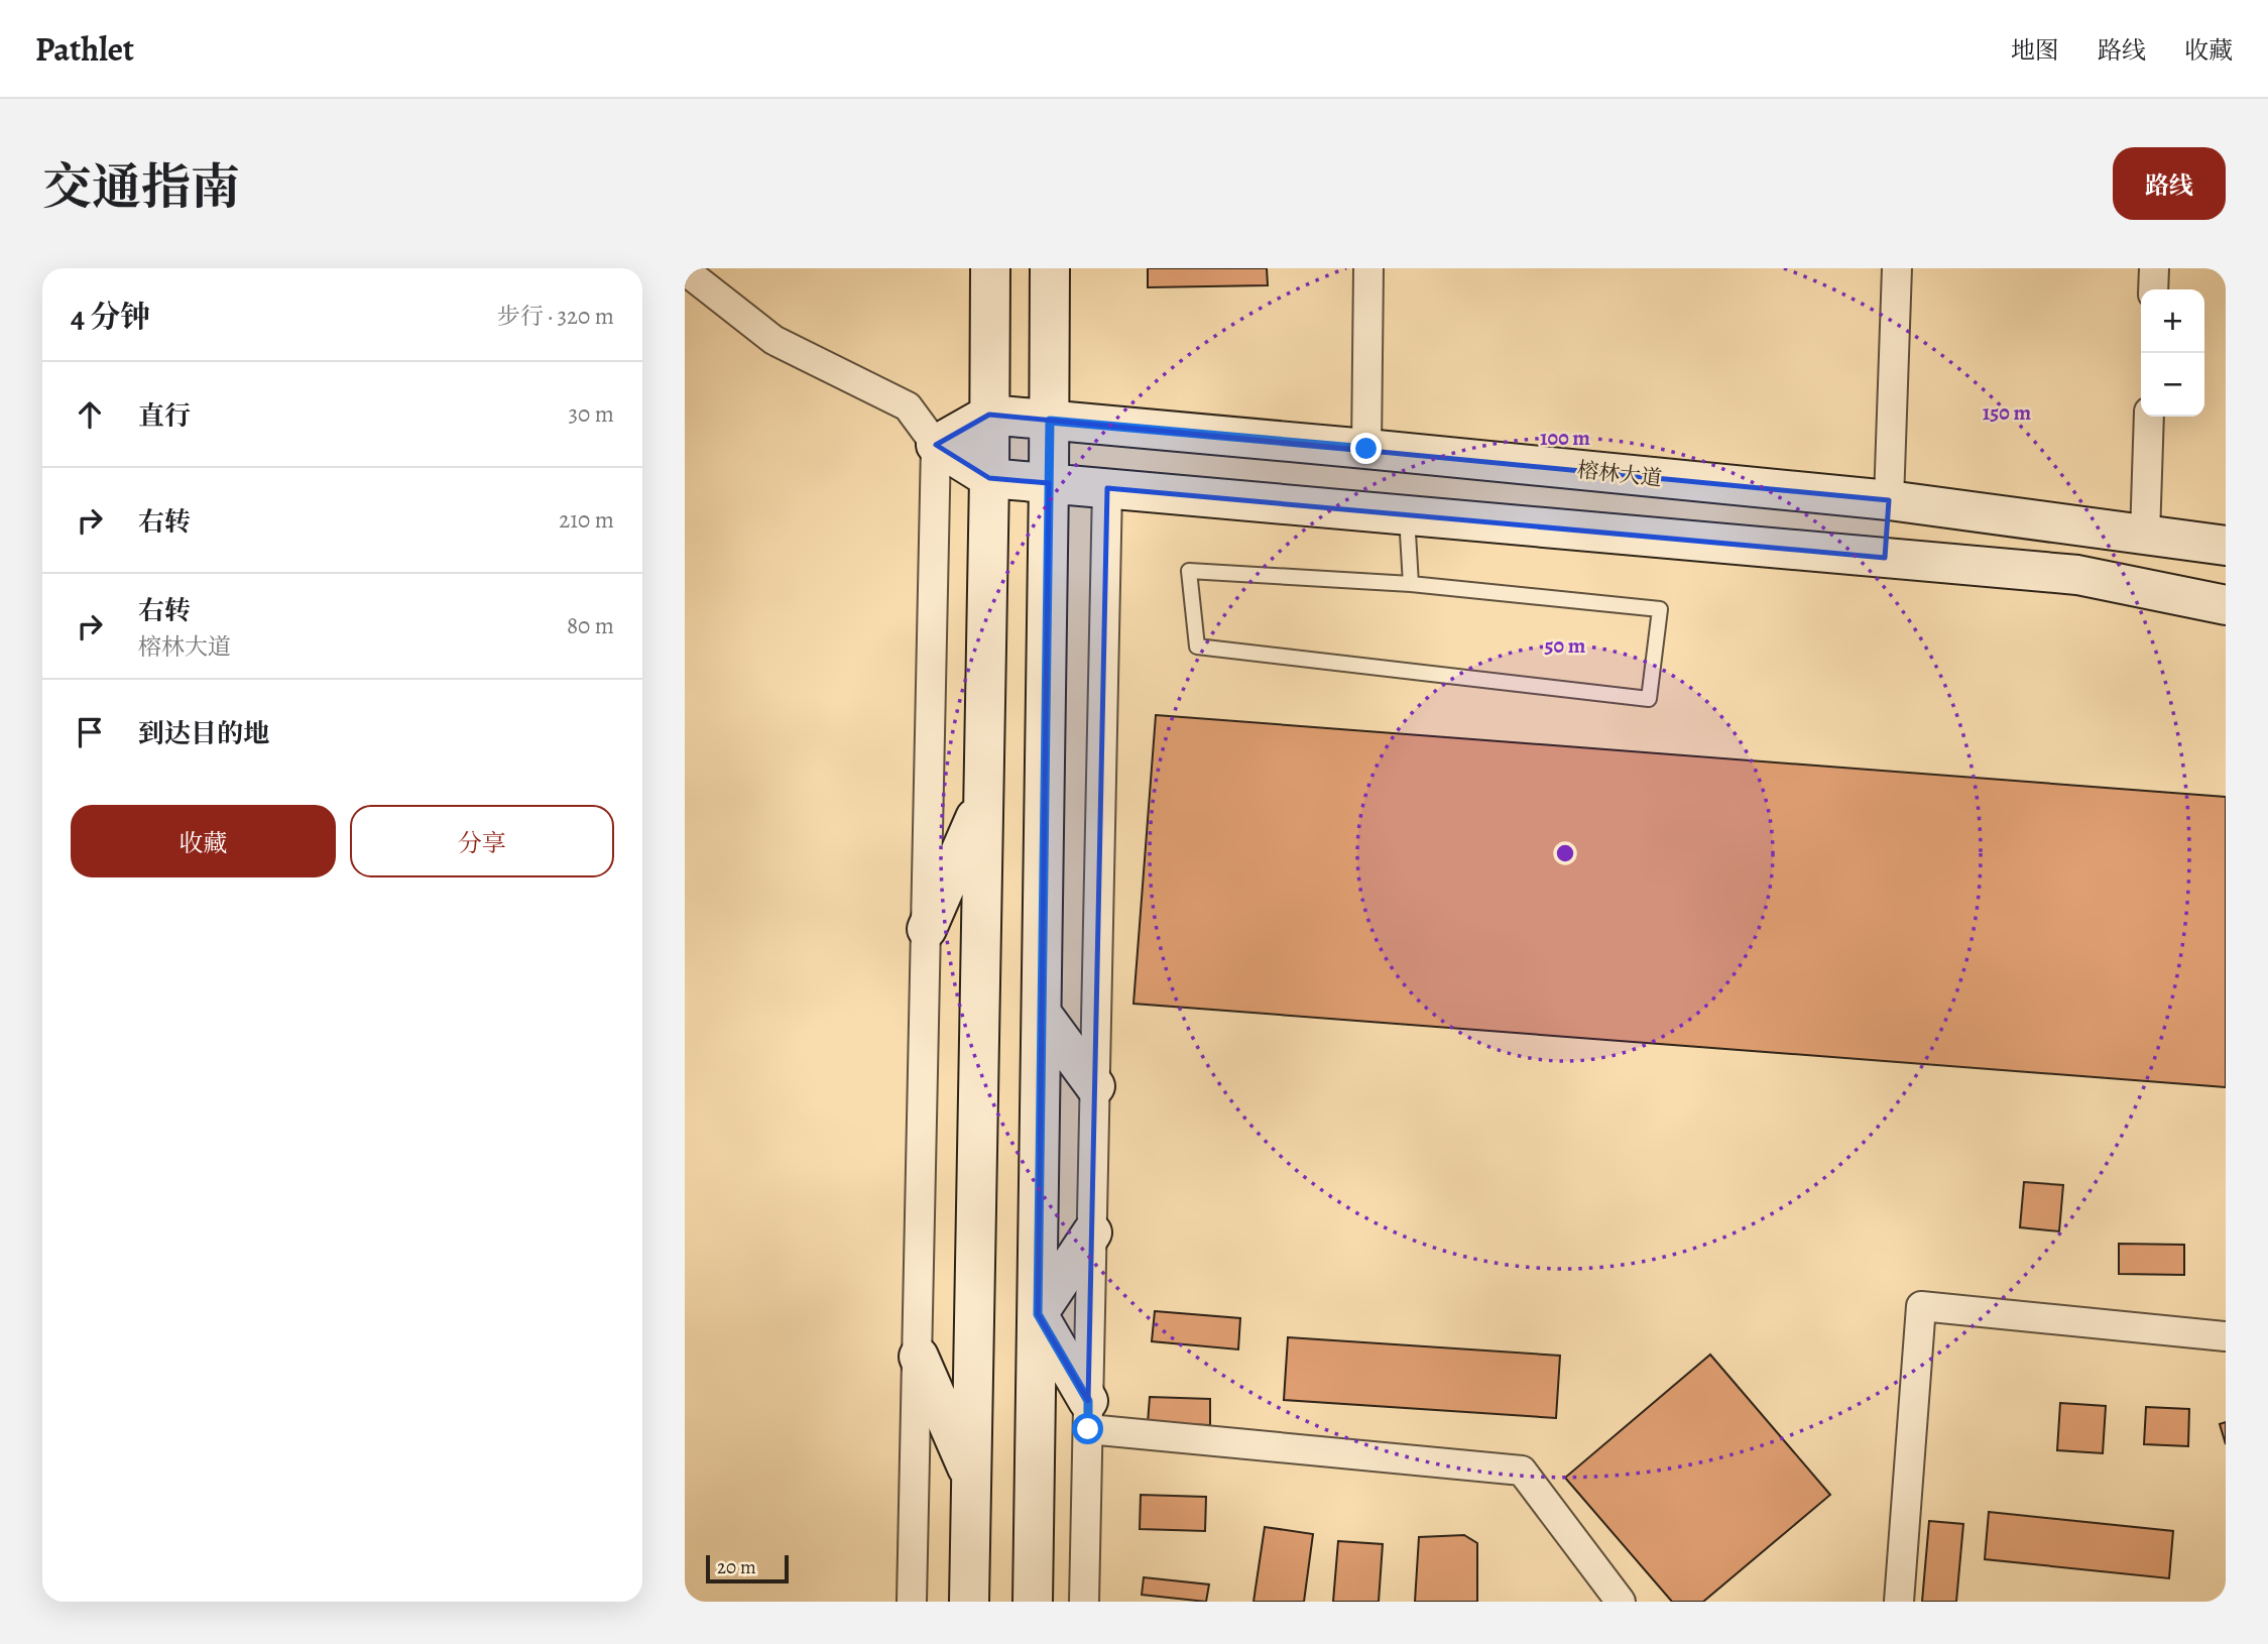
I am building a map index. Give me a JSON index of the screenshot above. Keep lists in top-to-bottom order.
{
  "streets": {
    "main road": ["榕林大道"]
  },
  "scale_bar": "20 m",
  "page": {
    "header": "Pathlet",
    "nav": ["地图", "路线", "收藏"],
    "title": "交通指南",
    "buttons": [
      "路线",
      ["收藏", "分享"]
    ],
    "heading": ["4 分钟", "步行 · 320 m"],
    "map_buttons": ["+", "−"],
    "list": [
      ["直行", "30 m"],
      ["右转", "210 m"],
      ["右转", "榕林大道", "80 m"],
      "到达目的地"
    ],
    "scale": "20 m"
  },
  "rings": ["150 m", "100 m", "50 m"]
}
